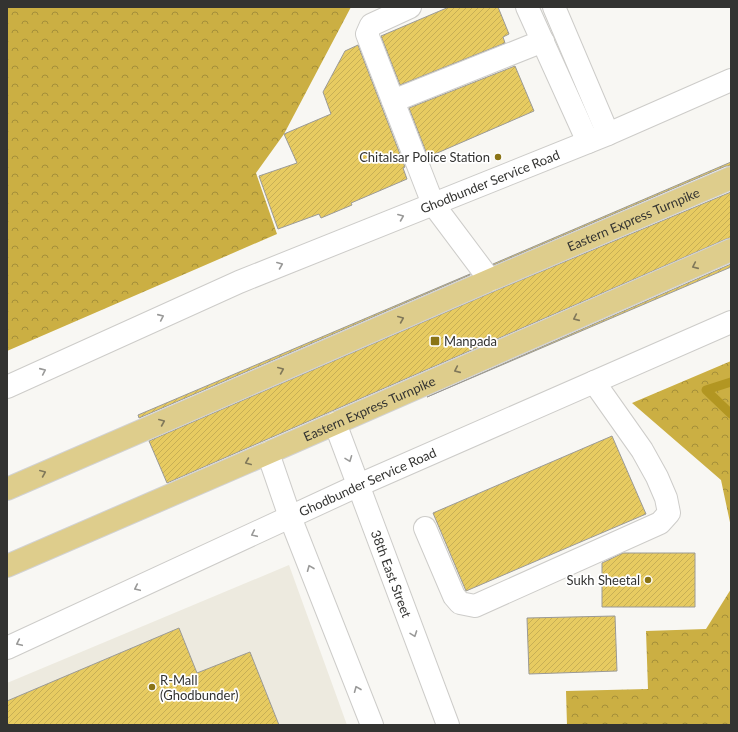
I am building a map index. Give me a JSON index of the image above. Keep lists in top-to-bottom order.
{
  "streets": {
    "main road": ["Eastern Express Turnpike"],
    "street": ["Ghodbunder Service Road", "38th East Street"]
  },
  "crossings": [
    ["Ghodbunder Service Road", "38th East Street"],
    ["Eastern Express Turnpike", "38th East Street"]
  ],
  "places": {
    "other": ["Chitalsar Police Station", "Sukh Sheetal", "R-Mall (Ghodbunder)"],
    "transit": ["Manpada"]
  }
}
